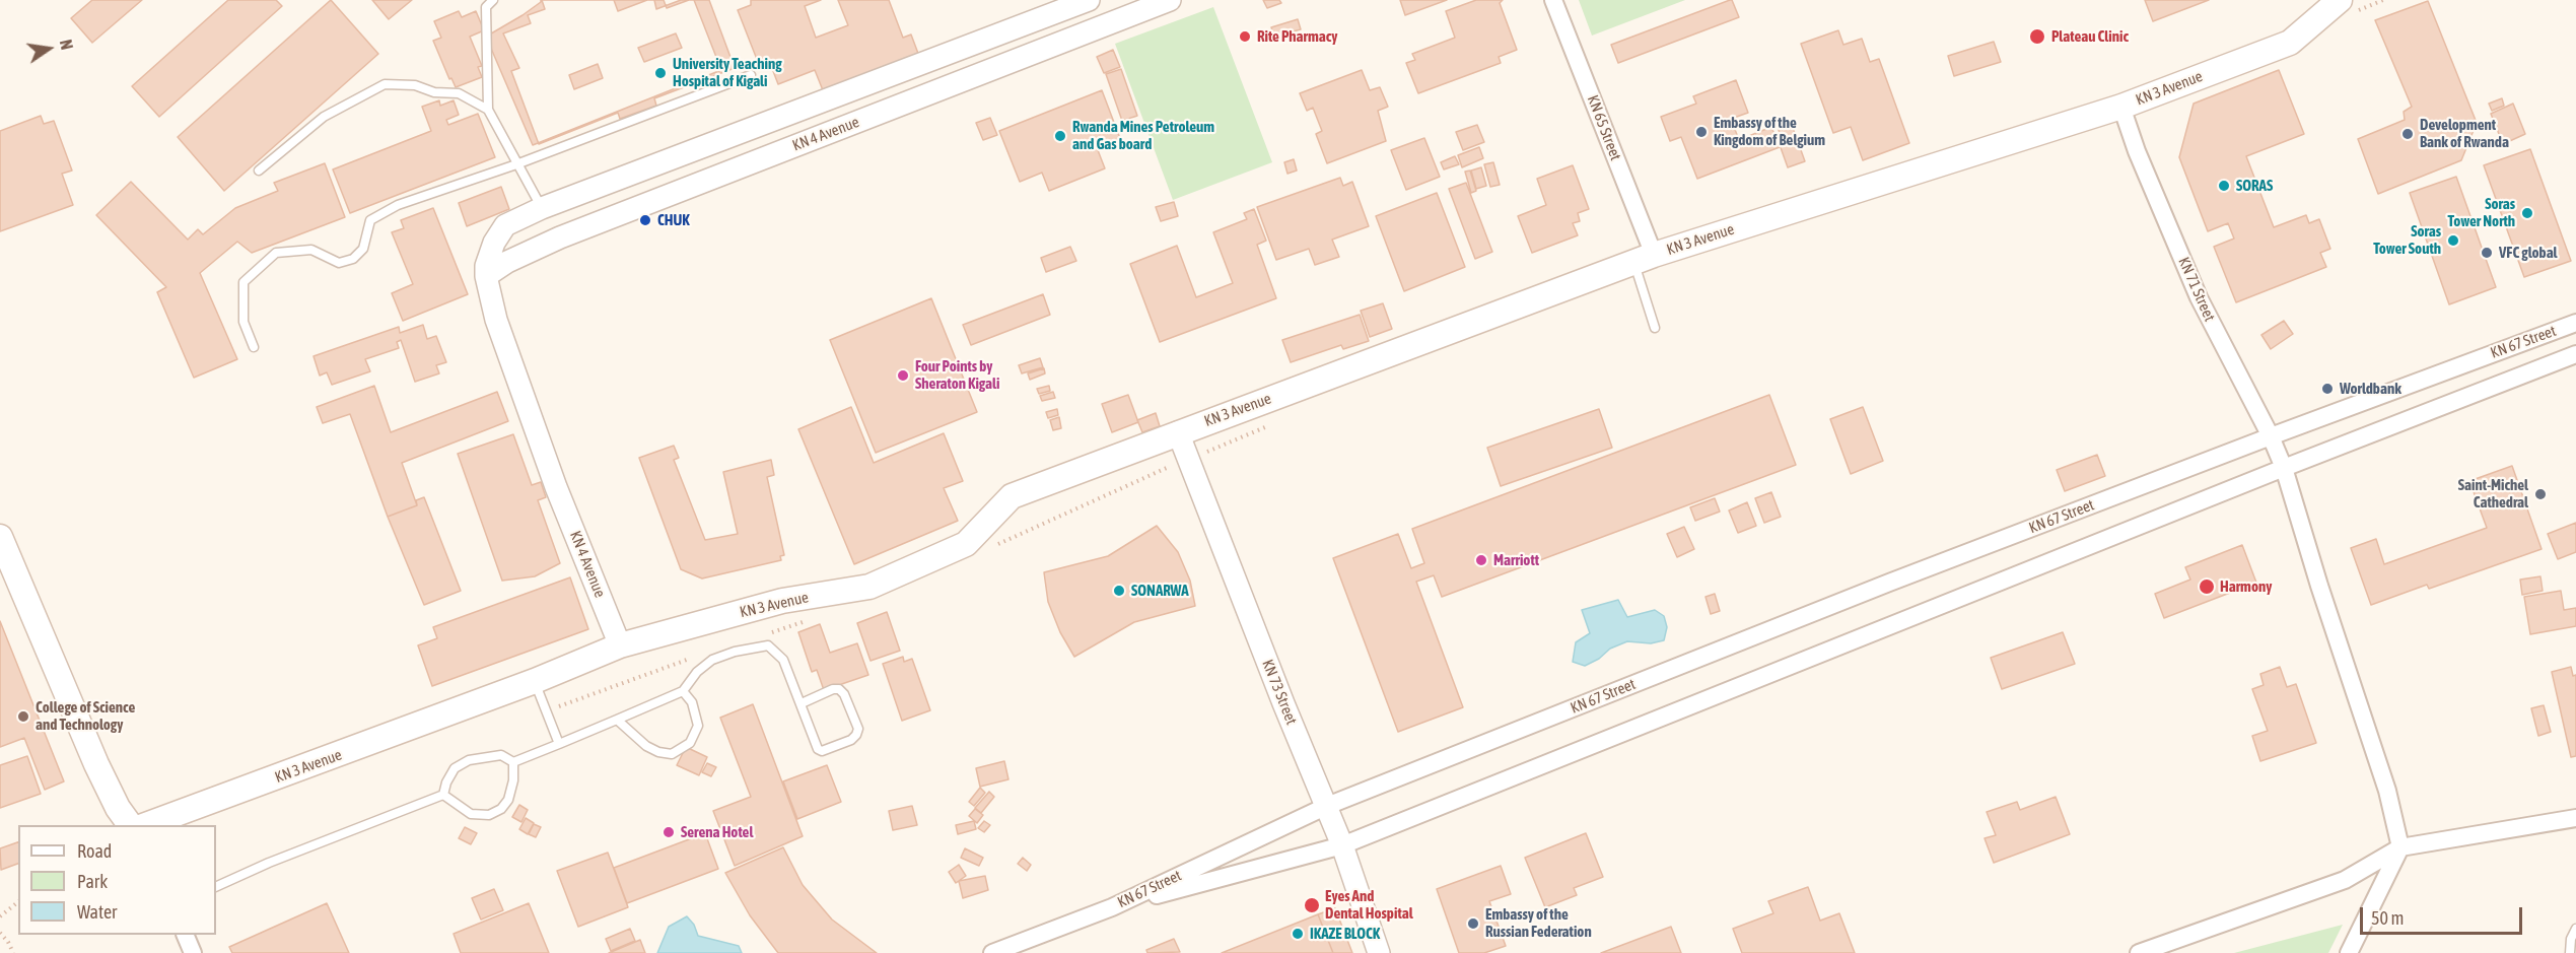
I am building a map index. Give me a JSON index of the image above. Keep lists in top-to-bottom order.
{
  "streets": {
    "main road": ["KN 3 Avenue"],
    "street": [
      "KN 65 Street",
      "KN 4 Avenue",
      "KN 71 Street",
      "KN 67 Street",
      "KN 73 Street"
    ]
  },
  "crossings": [
    ["KN 3 Avenue", "KN 65 Street"],
    ["KN 3 Avenue", "KN 4 Avenue"],
    ["KN 3 Avenue", "KN 71 Street"],
    ["KN 3 Avenue", "KN 73 Street"],
    ["KN 71 Street", "KN 67 Street"],
    ["KN 67 Street", "KN 73 Street"]
  ],
  "places": [
    "Rite Pharmacy",
    "Plateau Clinic",
    "University Teaching Hospital of Kigali",
    "Embassy of the Kingdom of Belgium",
    "Development Bank of Rwanda",
    "Rwanda Mines Petroleum and Gas board",
    "SORAS",
    "Soras Tower North",
    "CHUK",
    "Soras Tower South",
    "VFC global",
    "Four Points by Sheraton Kigali",
    "Worldbank",
    "Saint-Michel Cathedral",
    "Marriott",
    "Harmony",
    "SONARWA",
    "College of Science and Technology",
    "Serena Hotel",
    "Eyes And Dental Hospital",
    "Embassy of the Russian Federation",
    "IKAZE BLOCK"
  ],
  "legend": ["Road", "Park", "Water"],
  "scale_bar": "50 m",
  "north": "right"
}
